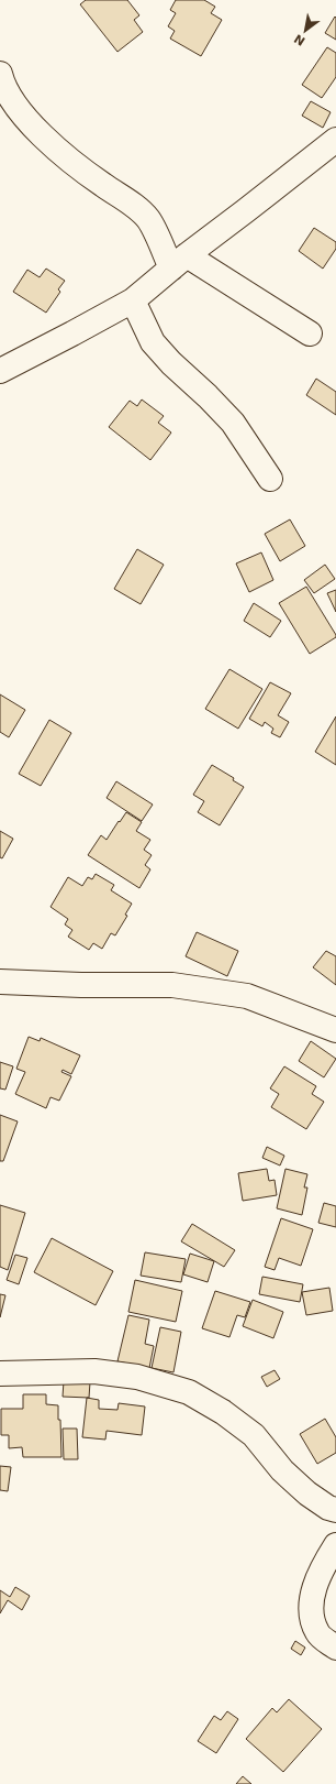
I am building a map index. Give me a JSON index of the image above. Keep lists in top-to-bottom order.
{
  "north": "bottom left"
}
